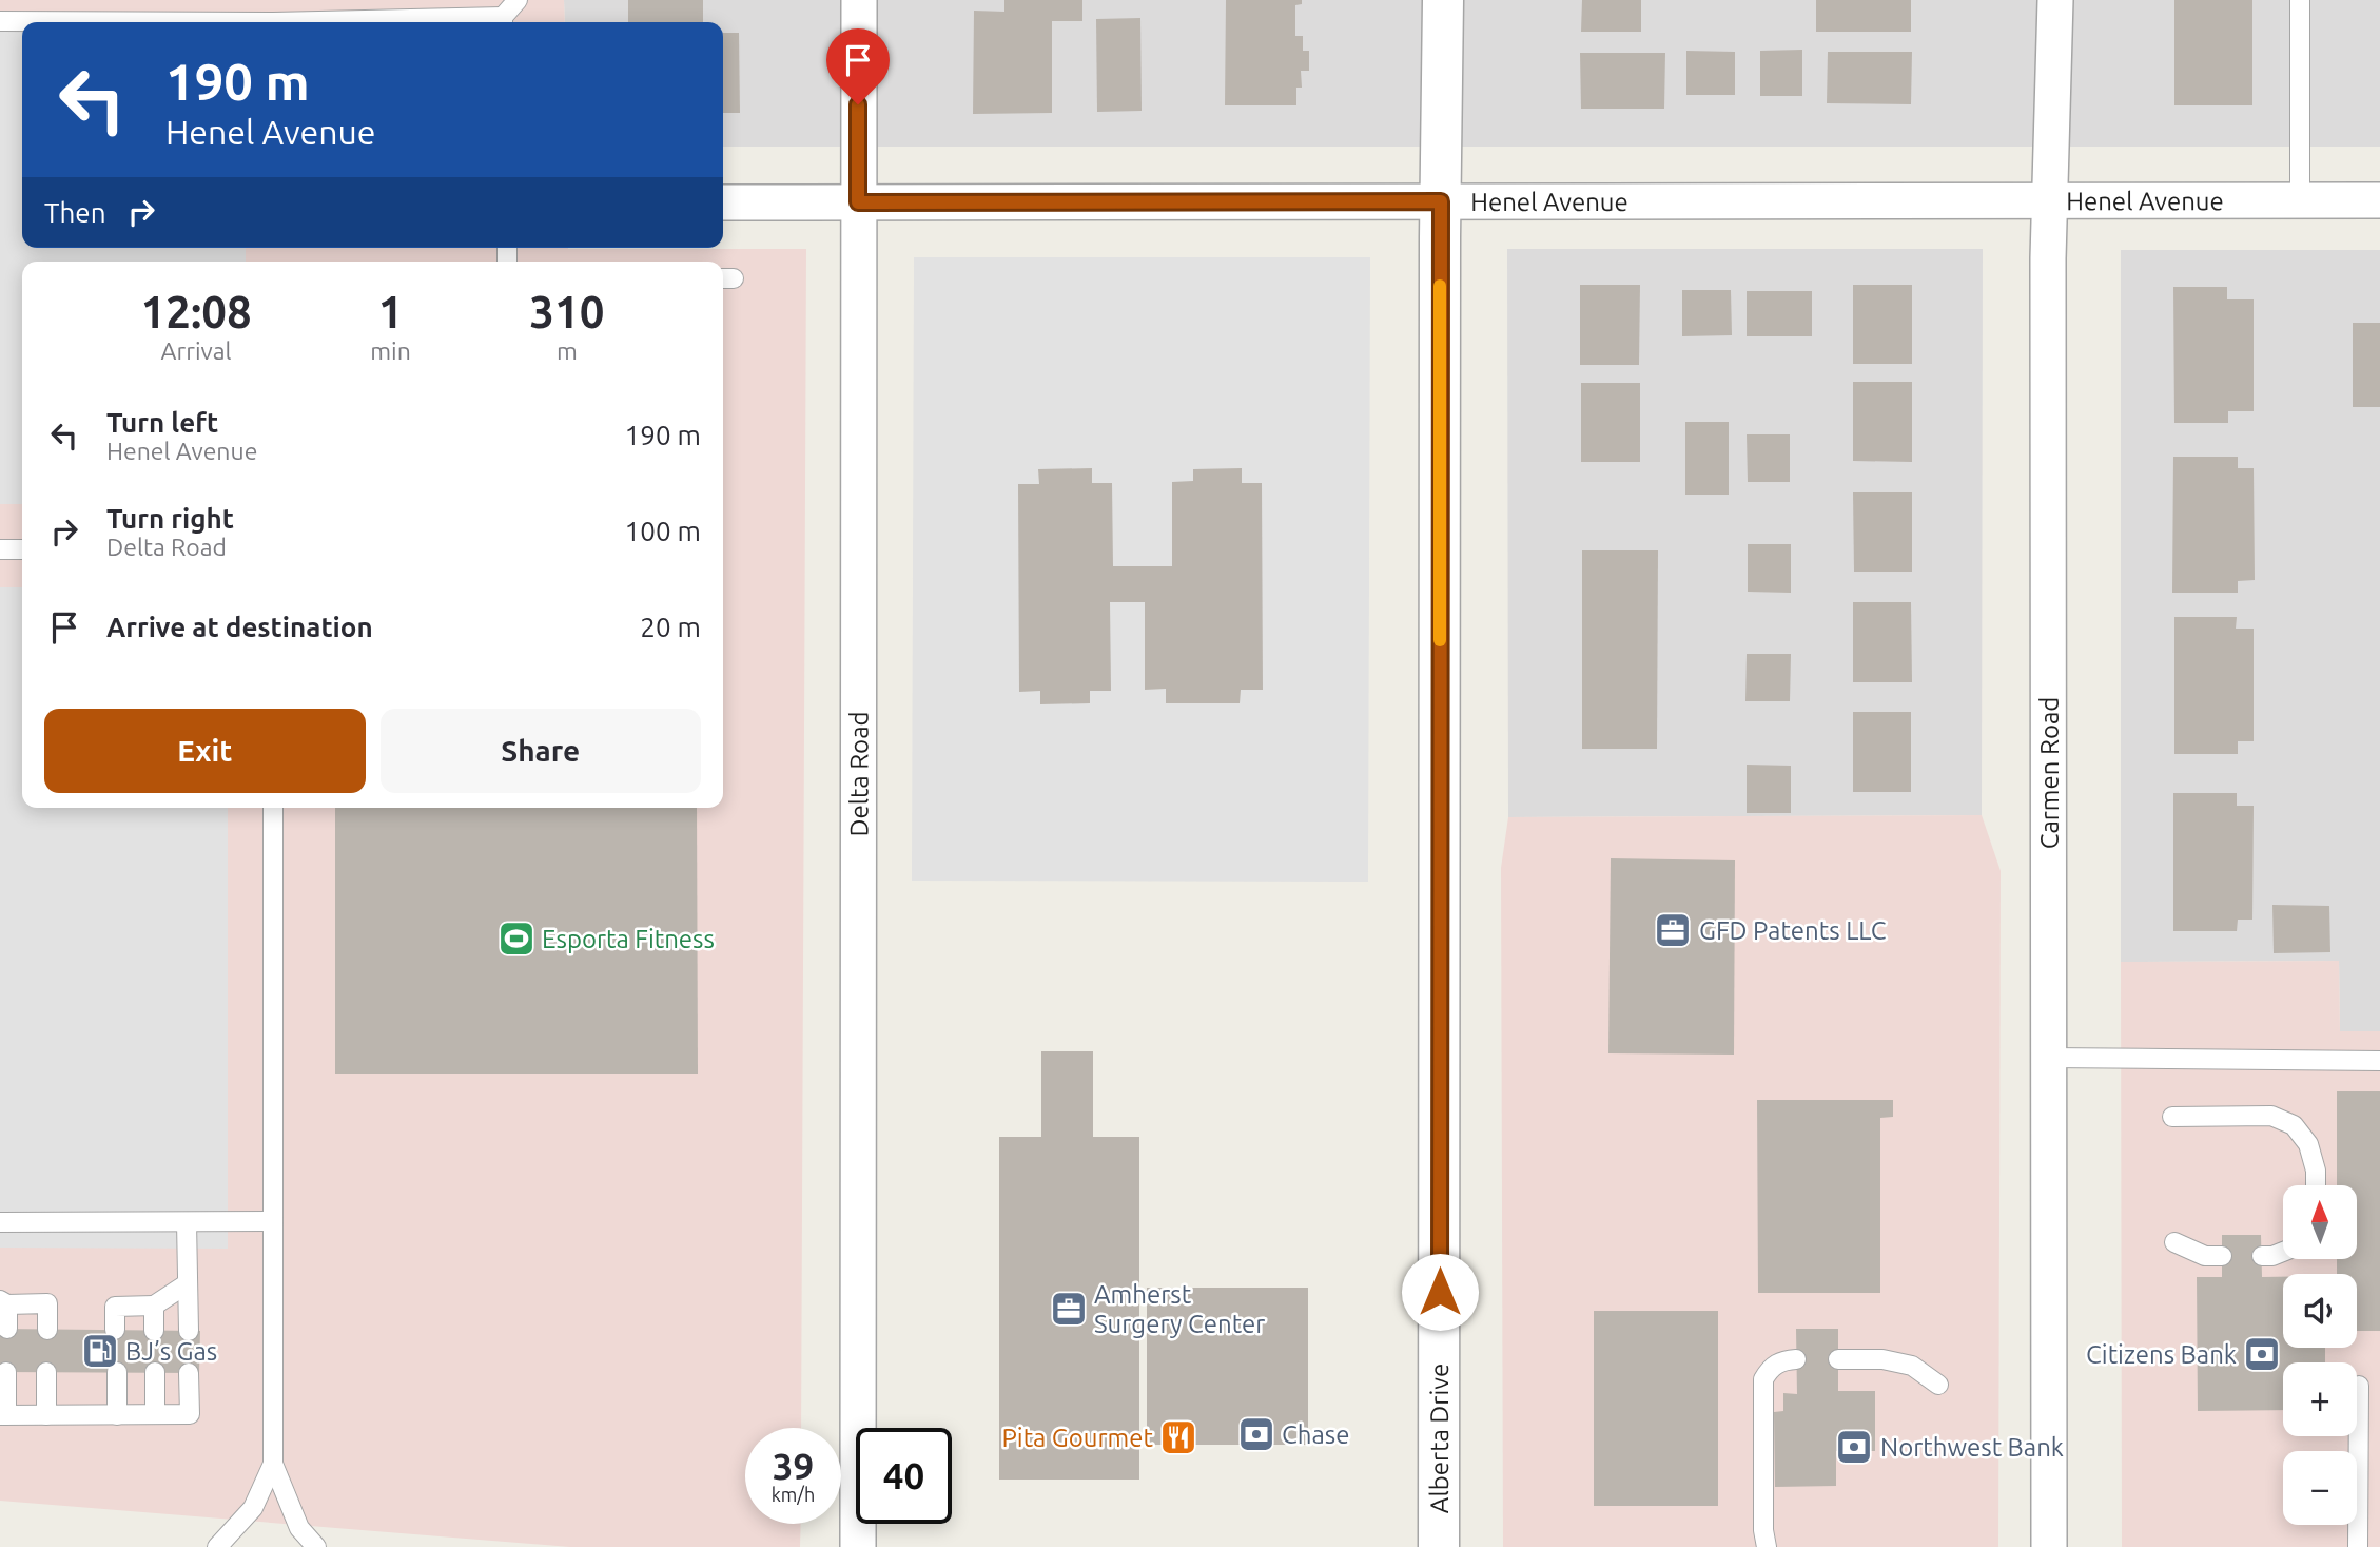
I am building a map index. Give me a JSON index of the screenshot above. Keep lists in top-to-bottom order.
{
  "streets": {
    "street": [
      "Henel Avenue",
      "Delta Road",
      "Carmen Road",
      "Alberta Drive"
    ]
  },
  "crossings": [
    ["Henel Avenue", "Delta Road"],
    ["Henel Avenue", "Carmen Road"],
    ["Henel Avenue", "Alberta Drive"]
  ],
  "places": {
    "office": ["GFD Patents LLC", "Amherst Surgery Center"],
    "sports": ["Esporta Fitness"],
    "fuel station": ["BJ’s Gas"],
    "bank": ["Citizens Bank", "Chase", "Northwest Bank"],
    "restaurant": ["Pita Gourmet"]
  },
  "north": "top",
  "page": {
    "turn": ["190 m", "Henel Avenue"],
    "then": "Then",
    "eta": [
      "12:08",
      "Arrival",
      "1",
      "min",
      "310",
      "m"
    ],
    "list": [
      {
        "name": "Turn left",
        "note": "Henel Avenue",
        "value": "190 m"
      },
      {
        "name": "Turn right",
        "note": "Delta Road",
        "value": "100 m"
      },
      {
        "name": "Arrive at destination",
        "value": "20 m"
      }
    ],
    "buttons": ["Exit", "Share"],
    "map_buttons": ["+", "−"],
    "speed": "39 km/h",
    "limit": "40"
  }
}
